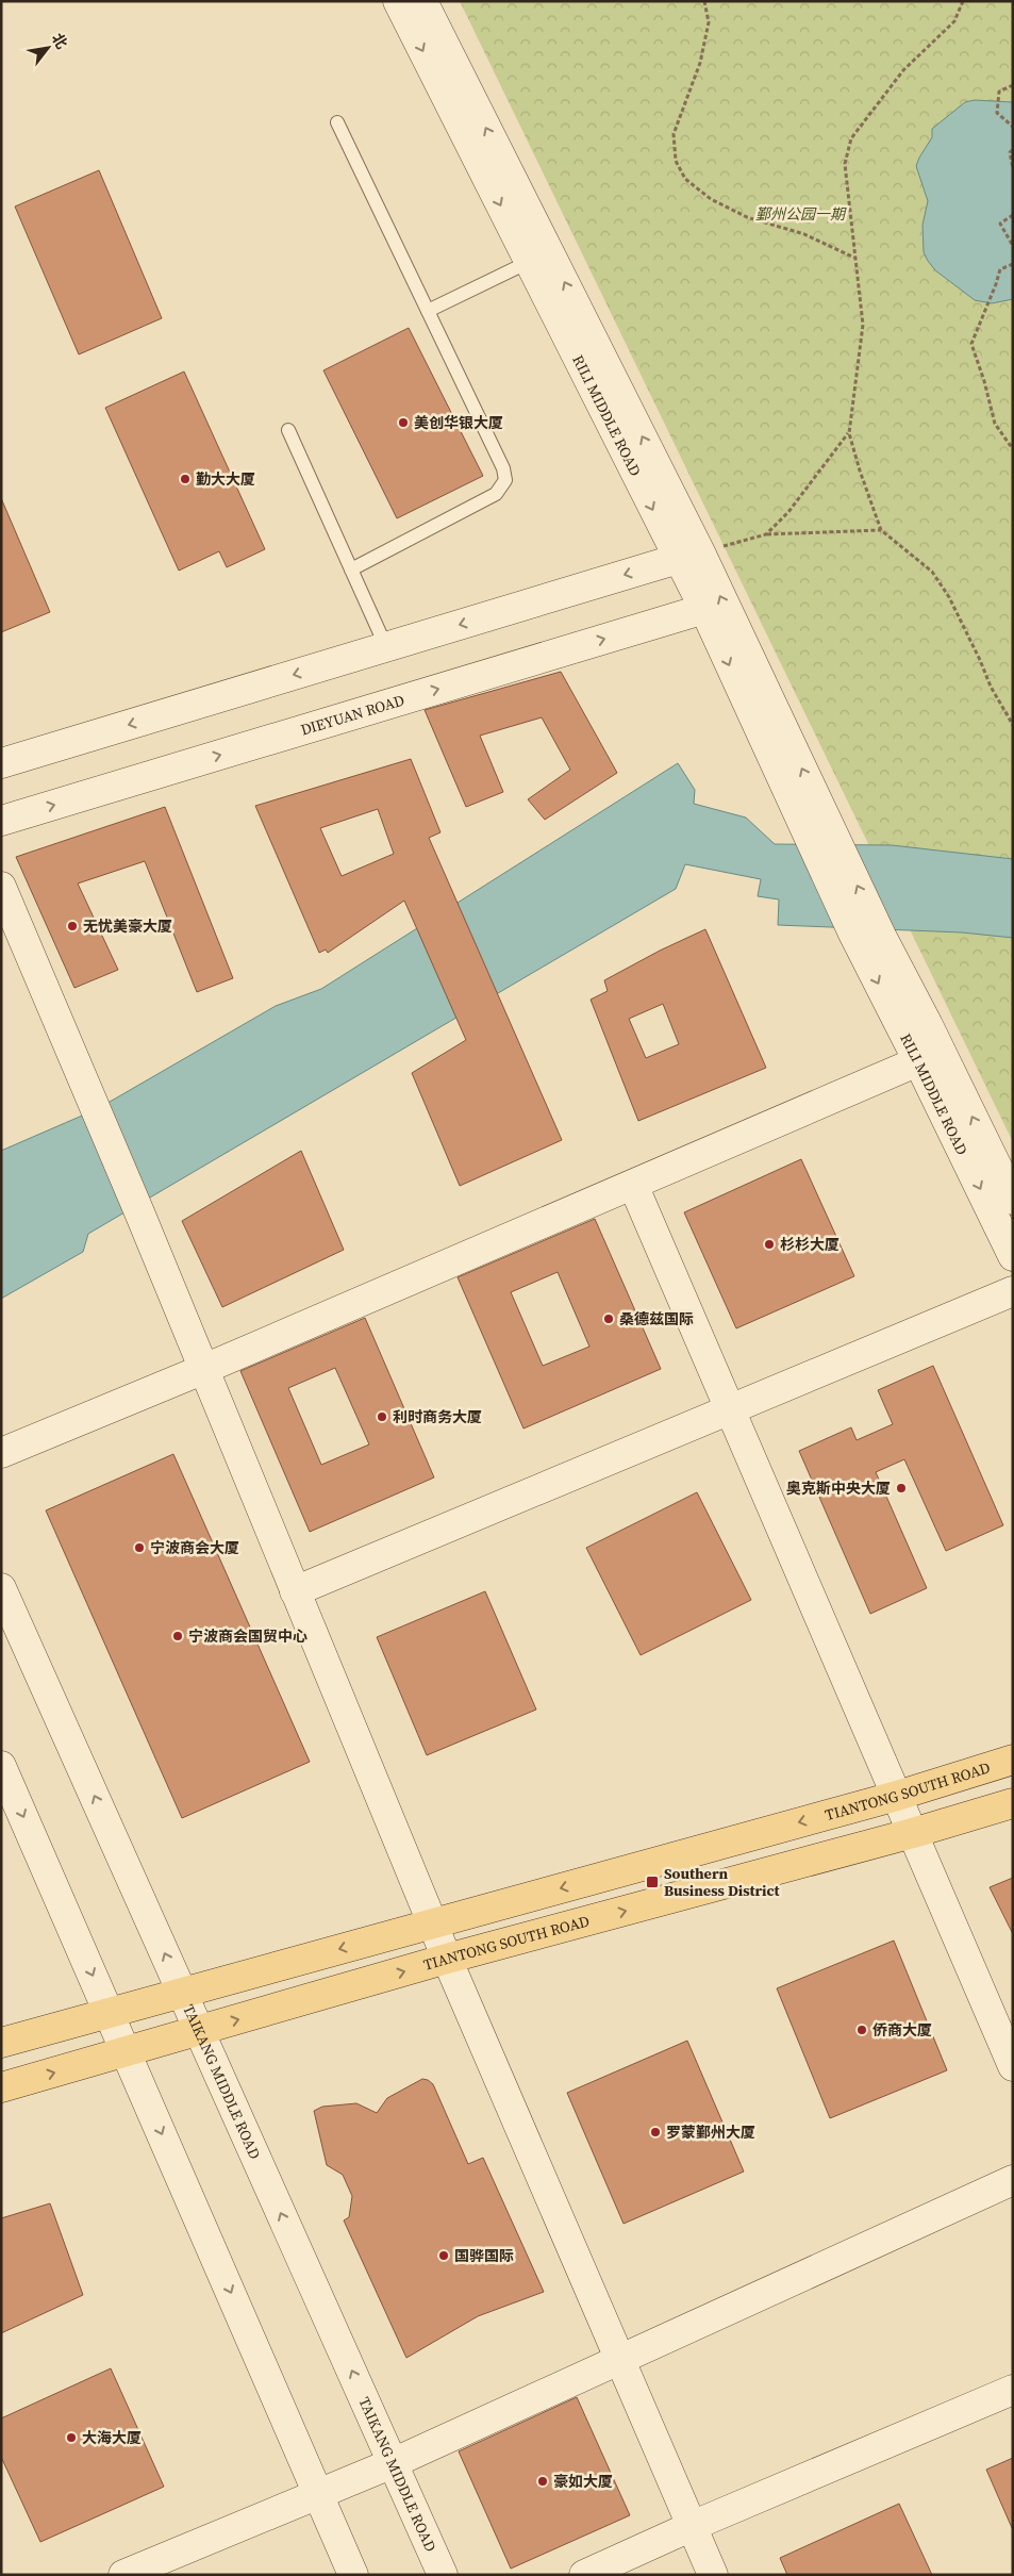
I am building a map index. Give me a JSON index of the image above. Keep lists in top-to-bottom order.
{
  "streets": {
    "main road": ["TIANTONG SOUTH ROAD"],
    "street": ["RILI MIDDLE ROAD", "DIEYUAN ROAD", "TAIKANG MIDDLE ROAD"]
  },
  "crossings": [
    ["RILI MIDDLE ROAD", "DIEYUAN ROAD"],
    ["TIANTONG SOUTH ROAD", "TAIKANG MIDDLE ROAD"]
  ],
  "parks": ["鄞州公园一期"],
  "places": {
    "other": [
      "美创华银大厦",
      "勤大大厦",
      "无忧美豪大厦",
      "杉杉大厦",
      "桑德兹国际",
      "利时商务大厦",
      "奥克斯中央大厦",
      "宁波商会大厦",
      "宁波商会国贸中心",
      "侨商大厦",
      "罗蒙鄞州大厦",
      "国骅国际",
      "大海大厦",
      "豪如大厦"
    ],
    "transit": ["Southern Business District"]
  },
  "north": "top right"
}
